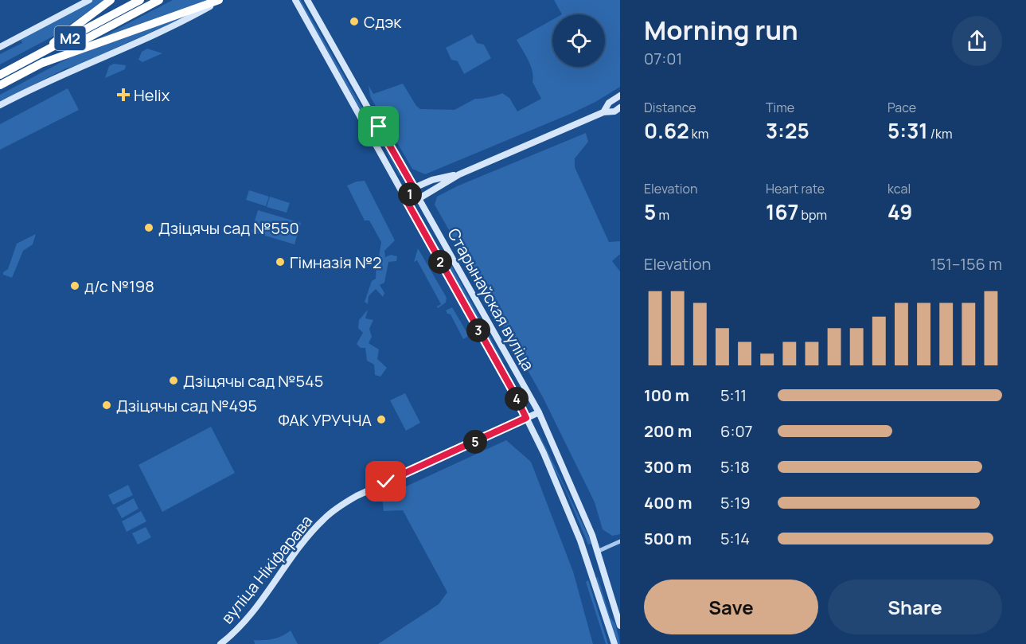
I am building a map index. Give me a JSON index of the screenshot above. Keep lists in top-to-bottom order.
{
  "streets": {
    "highway": ["М2"],
    "main road": ["Старынаўская вуліца", "вуліца Нікіфарава"]
  },
  "crossings": [
    ["Старынаўская вуліца", "вуліца Нікіфарава"]
  ],
  "places": {
    "other": [
      "Сдэк",
      "Дзіцячы сад №550",
      "Гімназія №2",
      "д/с №198",
      "Дзіцячы сад №545",
      "Дзіцячы сад №495",
      "ФАК УРУЧЧА"
    ],
    "health": ["Helix"]
  },
  "page": {
    "heading": ["Morning run", "07:01"],
    "stats": [
      ["Distance", "0.62 km"],
      ["Time", "3:25"],
      ["Pace", "5:31 /km"],
      ["Elevation", "5 m"],
      ["Heart rate", "167 bpm"],
      ["kcal", "49"]
    ],
    "pins": [
      "1",
      "2",
      "3",
      "4",
      "5"
    ],
    "chart": ["Elevation", "151–156 m"],
    "list": [
      {
        "name": "100 m",
        "note": "5:11"
      },
      {
        "name": "200 m",
        "note": "6:07"
      },
      {
        "name": "300 m",
        "note": "5:18"
      },
      {
        "name": "400 m",
        "note": "5:19"
      },
      {
        "name": "500 m",
        "note": "5:14"
      }
    ],
    "buttons": ["Save", "Share"]
  }
}
